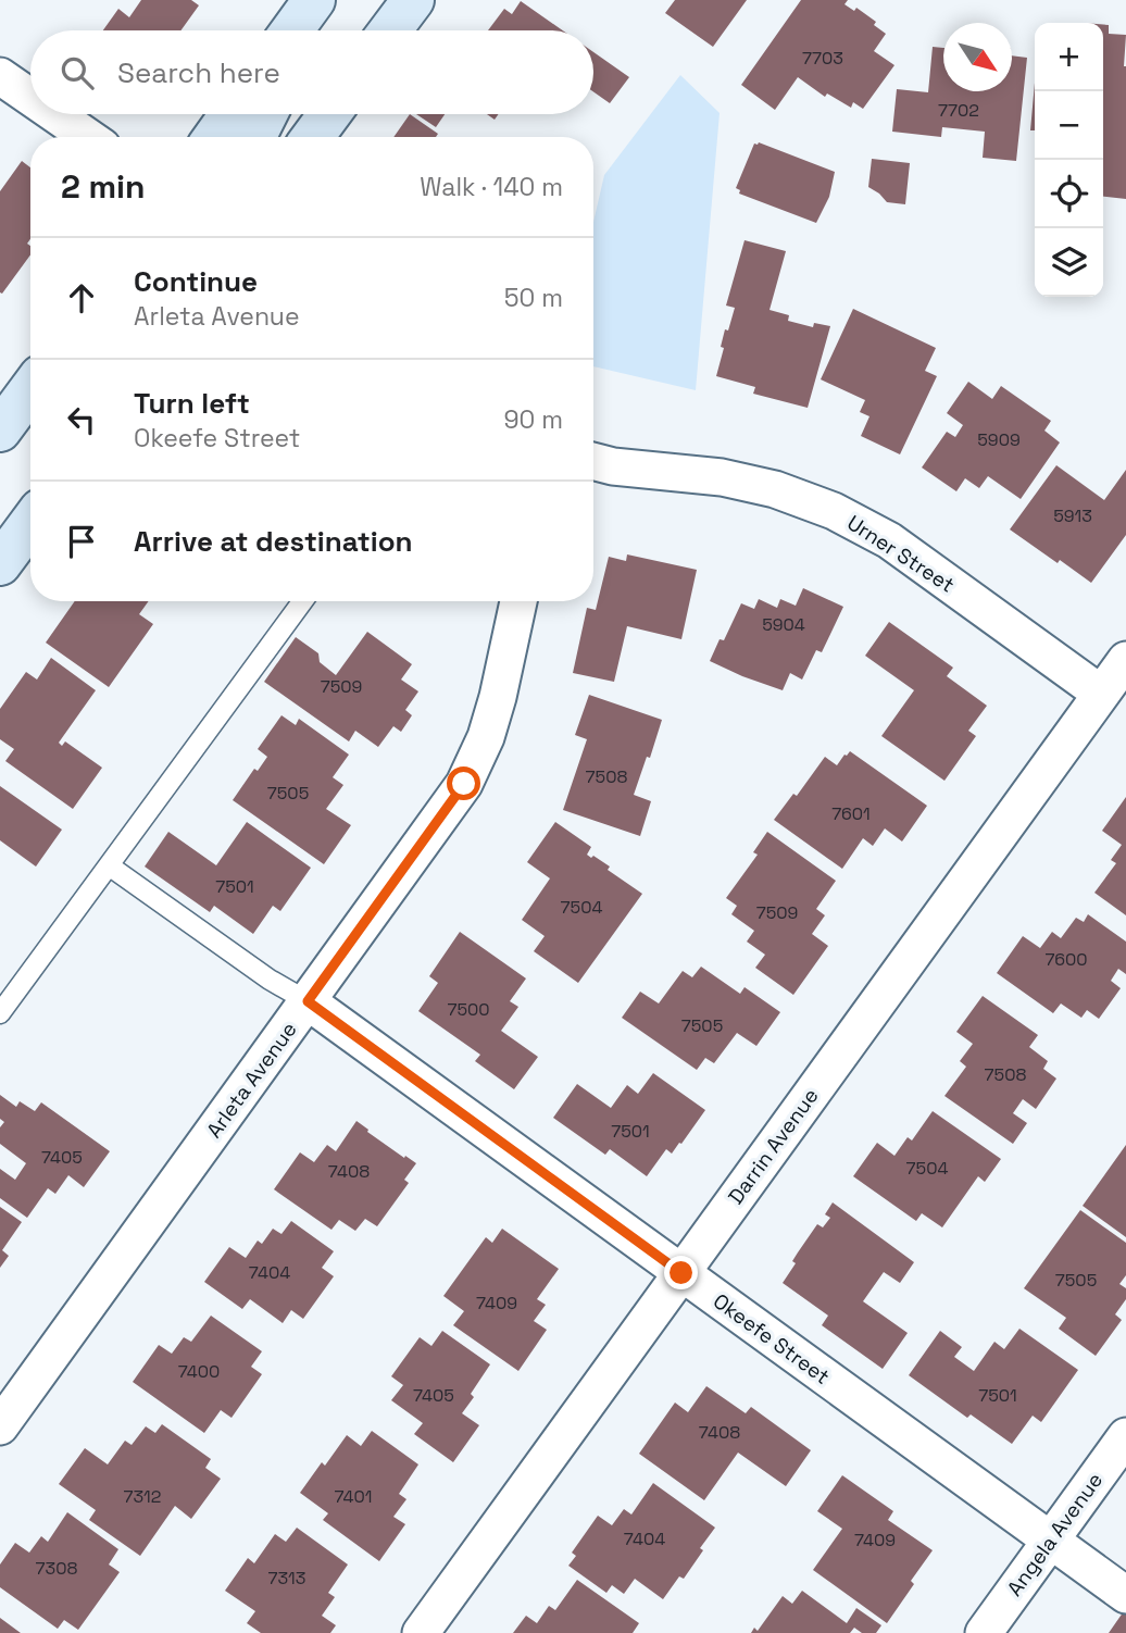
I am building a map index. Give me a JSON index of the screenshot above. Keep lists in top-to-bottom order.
{
  "streets": {
    "street": [
      "Urner Street",
      "Arleta Avenue",
      "Darrin Avenue",
      "Okeefe Street",
      "Angela Avenue"
    ]
  },
  "crossings": [
    ["Urner Street", "Darrin Avenue"],
    ["Arleta Avenue", "Okeefe Street"],
    ["Darrin Avenue", "Okeefe Street"],
    ["Okeefe Street", "Angela Avenue"]
  ],
  "house_numbers": [
    "7703",
    "7702",
    "5909",
    "5913",
    "5904",
    "7509",
    "7508",
    "7505",
    "7601",
    "7501",
    "7504",
    "7509",
    "7600",
    "7500",
    "7505",
    "7508",
    "7501",
    "7405",
    "7504",
    "7408",
    "7404",
    "7505",
    "7409",
    "7400",
    "7405",
    "7501",
    "7408",
    "7312",
    "7401",
    "7404",
    "7409",
    "7308",
    "7313"
  ],
  "north": "bottom right",
  "page": {
    "map_buttons": ["+", "−"],
    "search": "Search here",
    "heading": ["2 min", "Walk · 140 m"],
    "list": [
      ["Continue", "Arleta Avenue", "50 m"],
      ["Turn left", "Okeefe Street", "90 m"],
      "Arrive at destination"
    ]
  }
}
